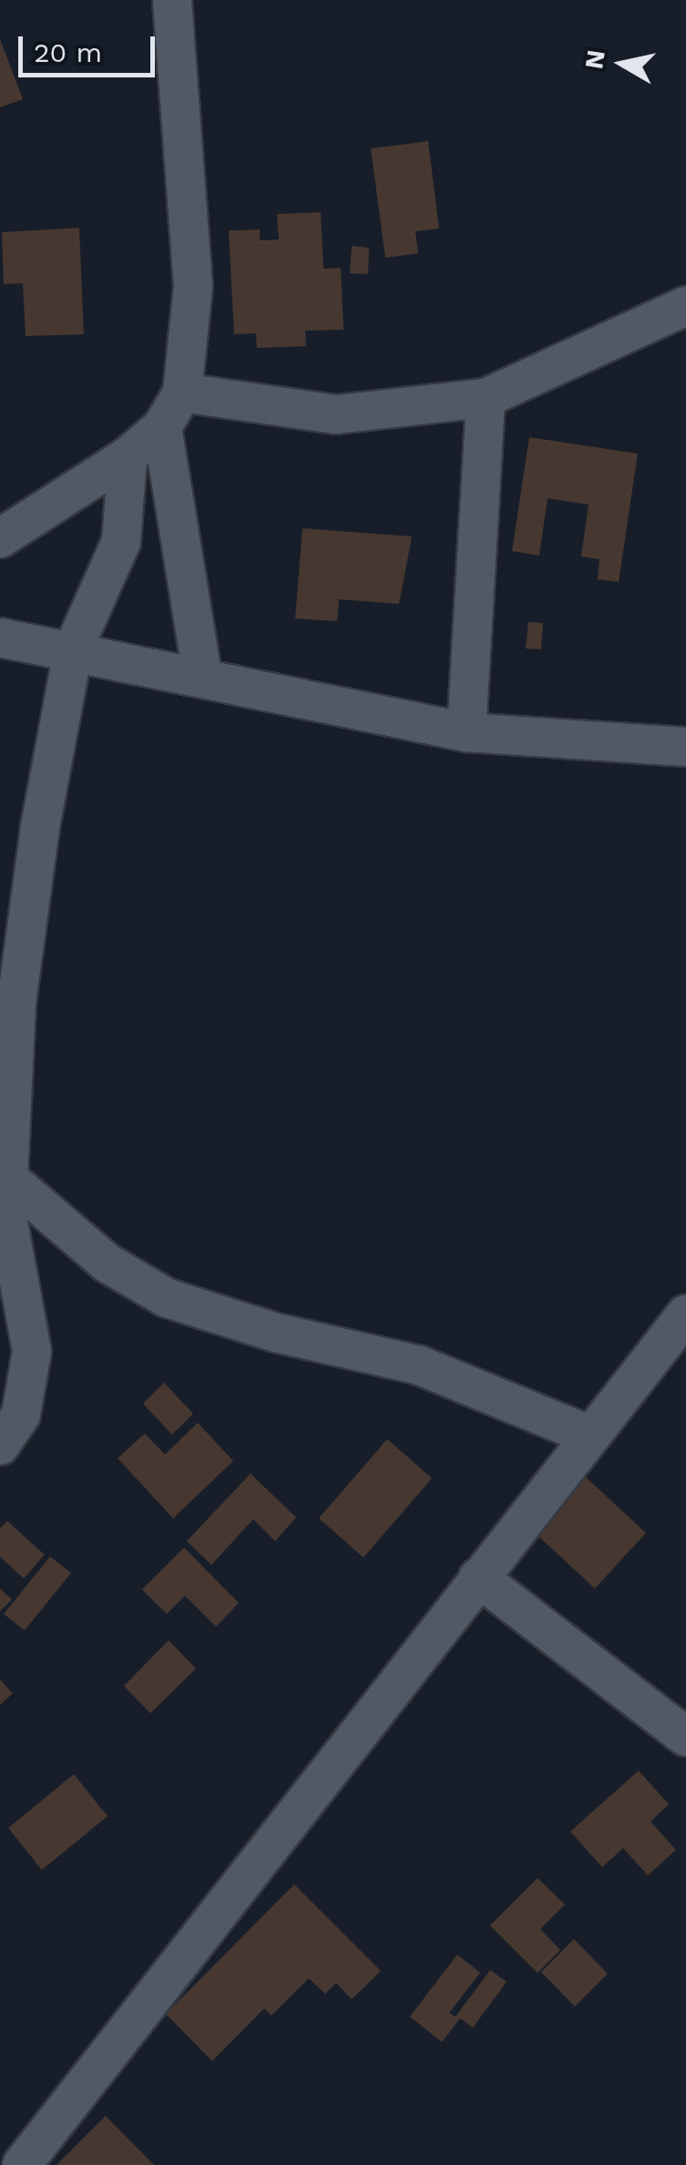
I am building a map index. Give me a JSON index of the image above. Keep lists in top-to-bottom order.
{
  "scale_bar": "20 m",
  "north": "left"
}
